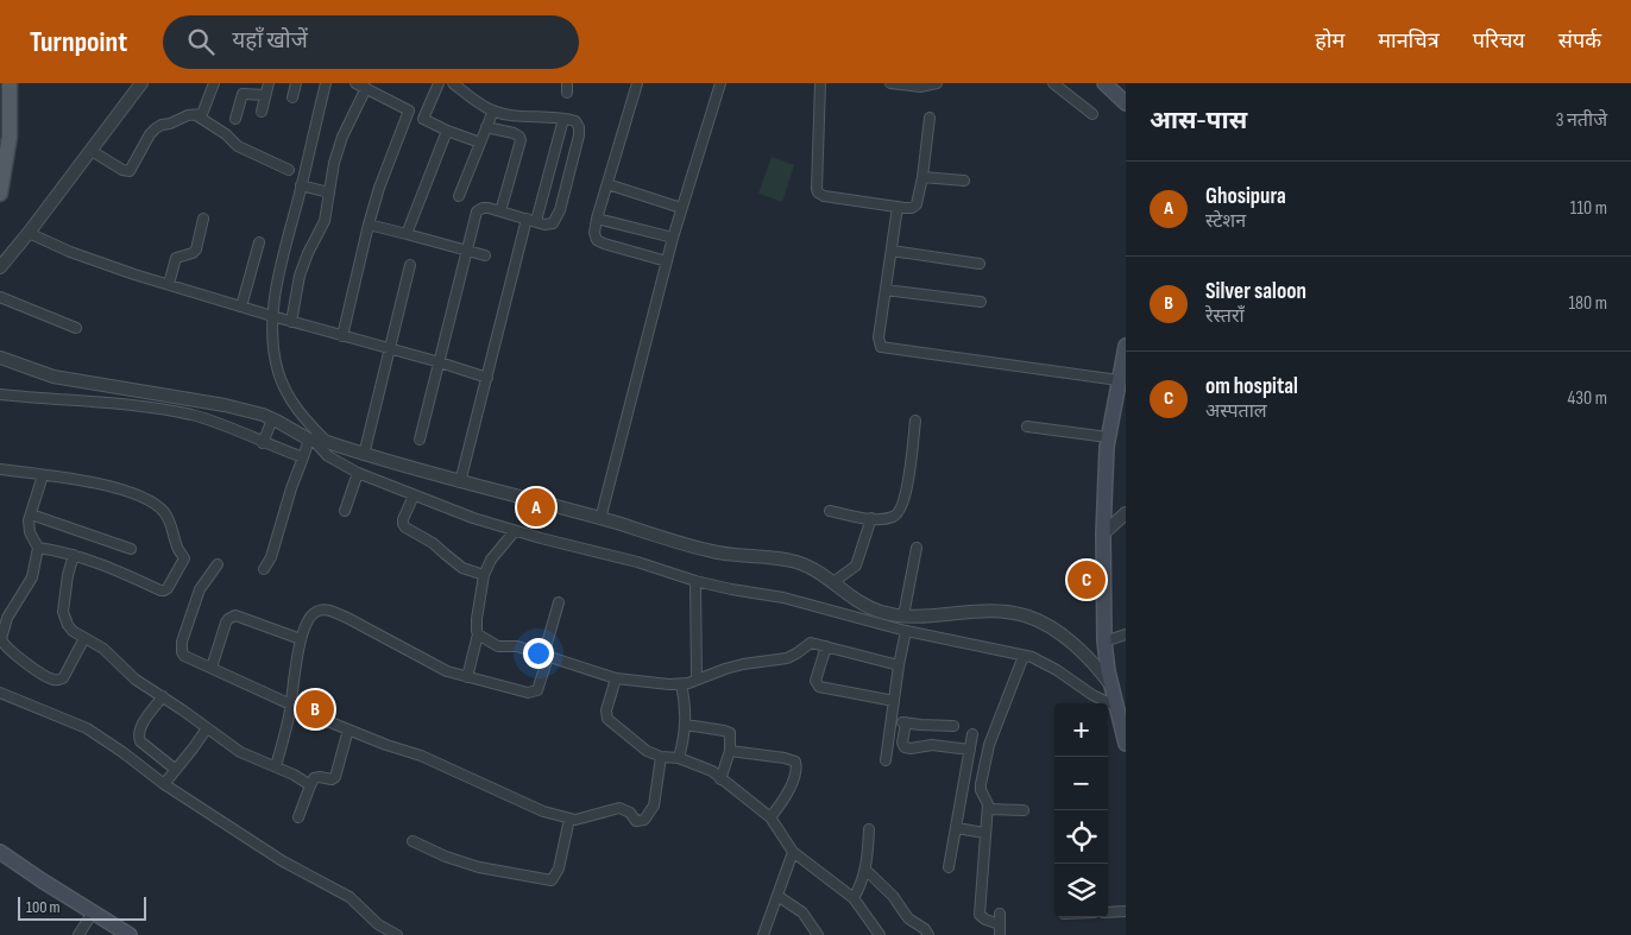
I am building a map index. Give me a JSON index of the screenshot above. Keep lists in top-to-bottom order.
{
  "scale_bar": "100 m",
  "page": {
    "header": "Turnpoint",
    "search": "यहाँ खोजें",
    "nav": [
      "होम",
      "मानचित्र",
      "परिचय",
      "संपर्क"
    ],
    "heading": ["आस-पास", "3 नतीजे"],
    "list": [
      {
        "mark": "A",
        "name": "Ghosipura",
        "note": "स्टेशन",
        "value": "110 m"
      },
      {
        "mark": "B",
        "name": "Silver saloon",
        "note": "रेस्तराँ",
        "value": "180 m"
      },
      {
        "mark": "C",
        "name": "om hospital",
        "note": "अस्पताल",
        "value": "430 m"
      }
    ],
    "pins": ["A", "C", "B"],
    "map_buttons": ["+", "−"],
    "scale": "100 m"
  }
}
